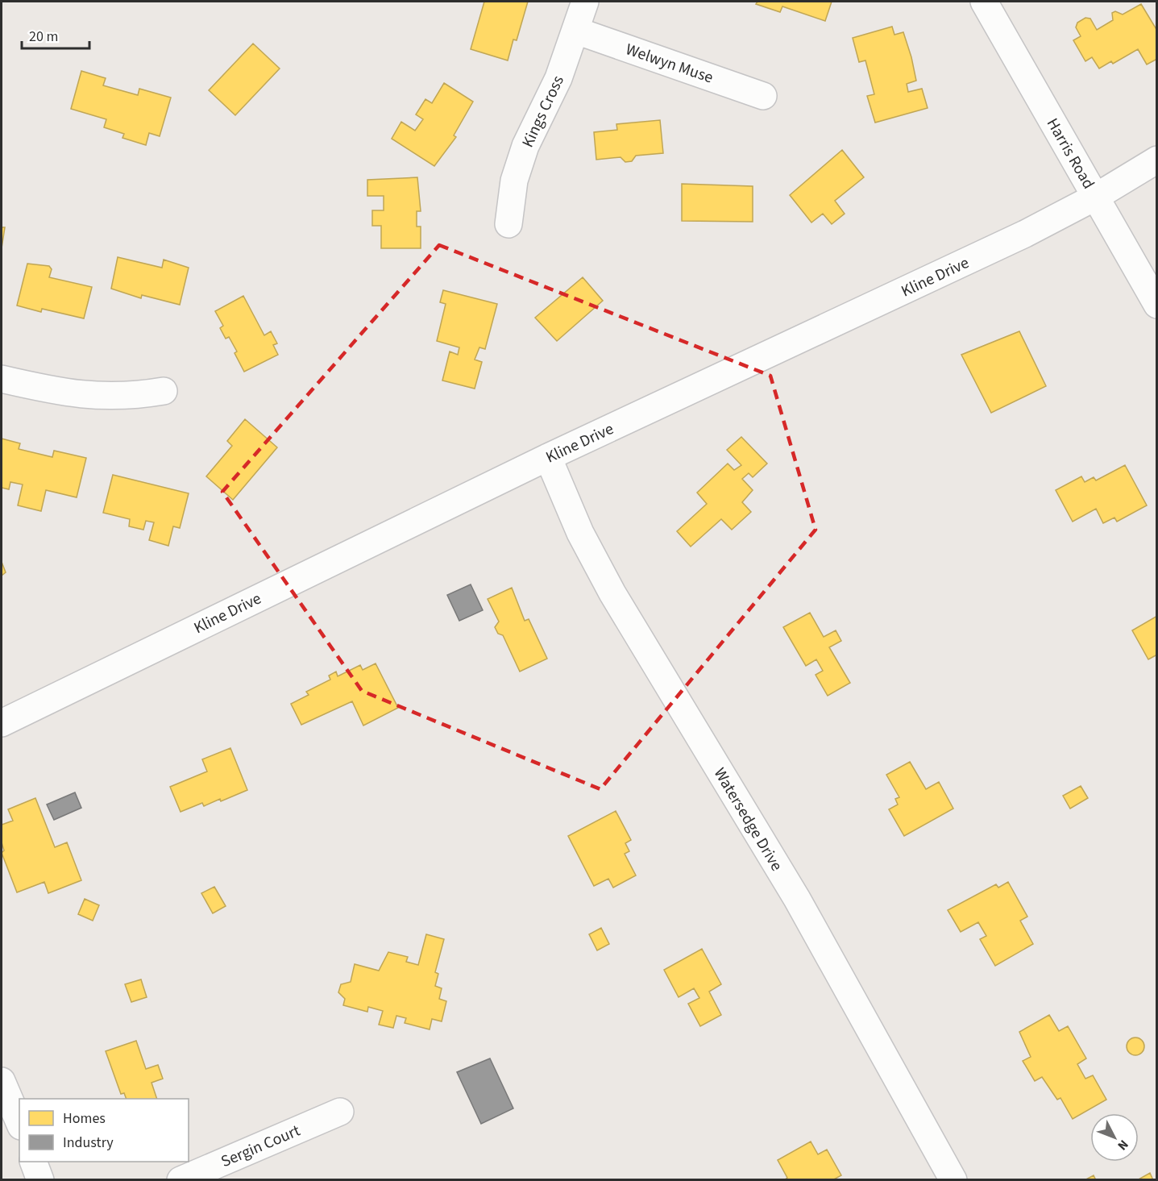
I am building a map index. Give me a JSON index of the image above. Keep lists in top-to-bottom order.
{
  "streets": {
    "street": [
      "Welwyn Muse",
      "Kings Cross",
      "Harris Road",
      "Kline Drive",
      "Watersedge Drive",
      "Sergin Court"
    ]
  },
  "crossings": [
    ["Welwyn Muse", "Kings Cross"],
    ["Harris Road", "Kline Drive"],
    ["Kline Drive", "Watersedge Drive"]
  ],
  "legend": ["Homes", "Industry"],
  "scale_bar": "20 m",
  "north": "bottom right"
}
